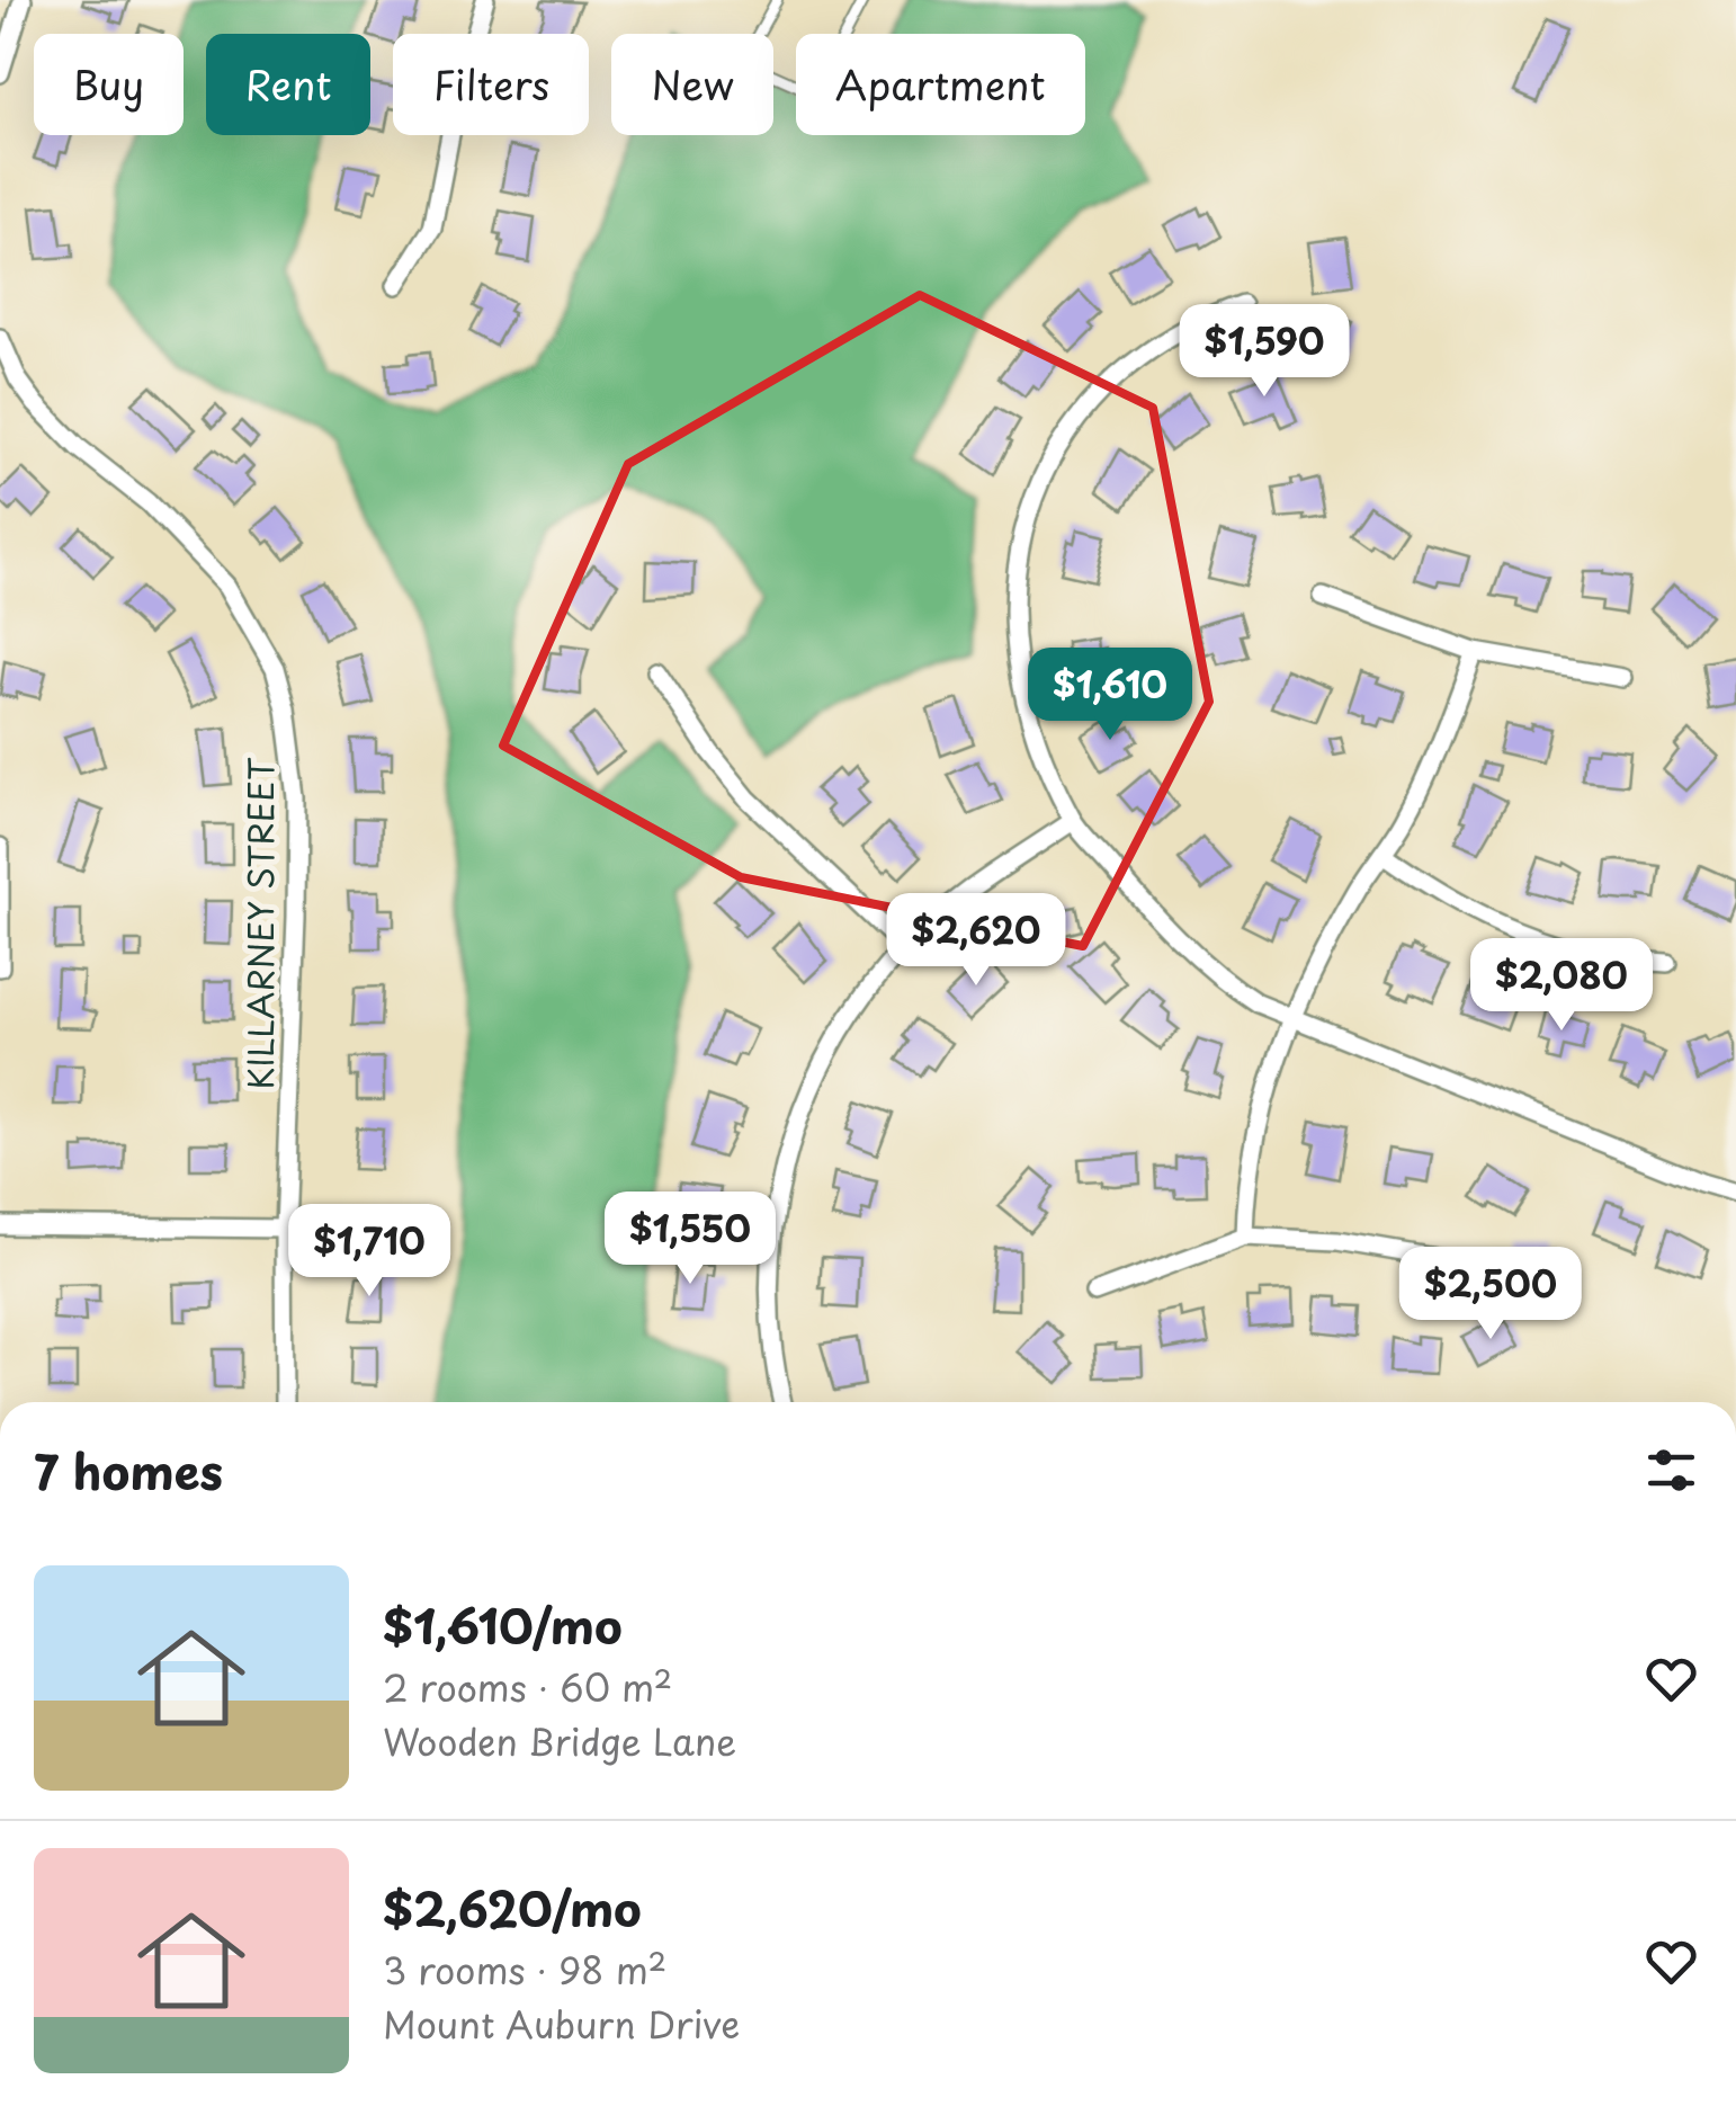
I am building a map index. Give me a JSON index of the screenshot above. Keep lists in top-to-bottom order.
{
  "streets": {
    "street": ["KILLARNEY STREET"]
  },
  "page": {
    "chip": [
      "Buy",
      "Rent",
      "Filters",
      "New",
      "Apartment"
    ],
    "price": [
      "$1,590",
      "$1,610",
      "$2,620",
      "$2,080",
      "$1,550",
      "$1,710",
      "$2,500"
    ],
    "heading": "7 homes",
    "list": [
      {
        "name": "$1,610/mo",
        "note": "2 rooms · 60 m² · Wooden Bridge Lane"
      },
      {
        "name": "$2,620/mo",
        "note": "3 rooms · 98 m² · Mount Auburn Drive"
      }
    ]
  }
}
